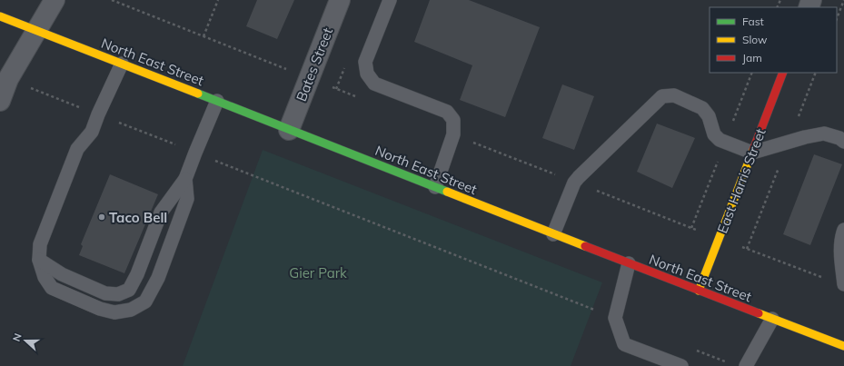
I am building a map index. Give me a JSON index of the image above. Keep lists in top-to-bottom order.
{
  "streets": {
    "main road": ["North East Street", "East Harris Street"],
    "street": ["Bates Street"]
  },
  "crossings": [
    ["North East Street", "Bates Street"],
    ["North East Street", "East Harris Street"]
  ],
  "parks": ["Gier Park"],
  "places": ["Taco Bell"],
  "legend": ["Fast", "Slow", "Jam"],
  "north": "left"
}
